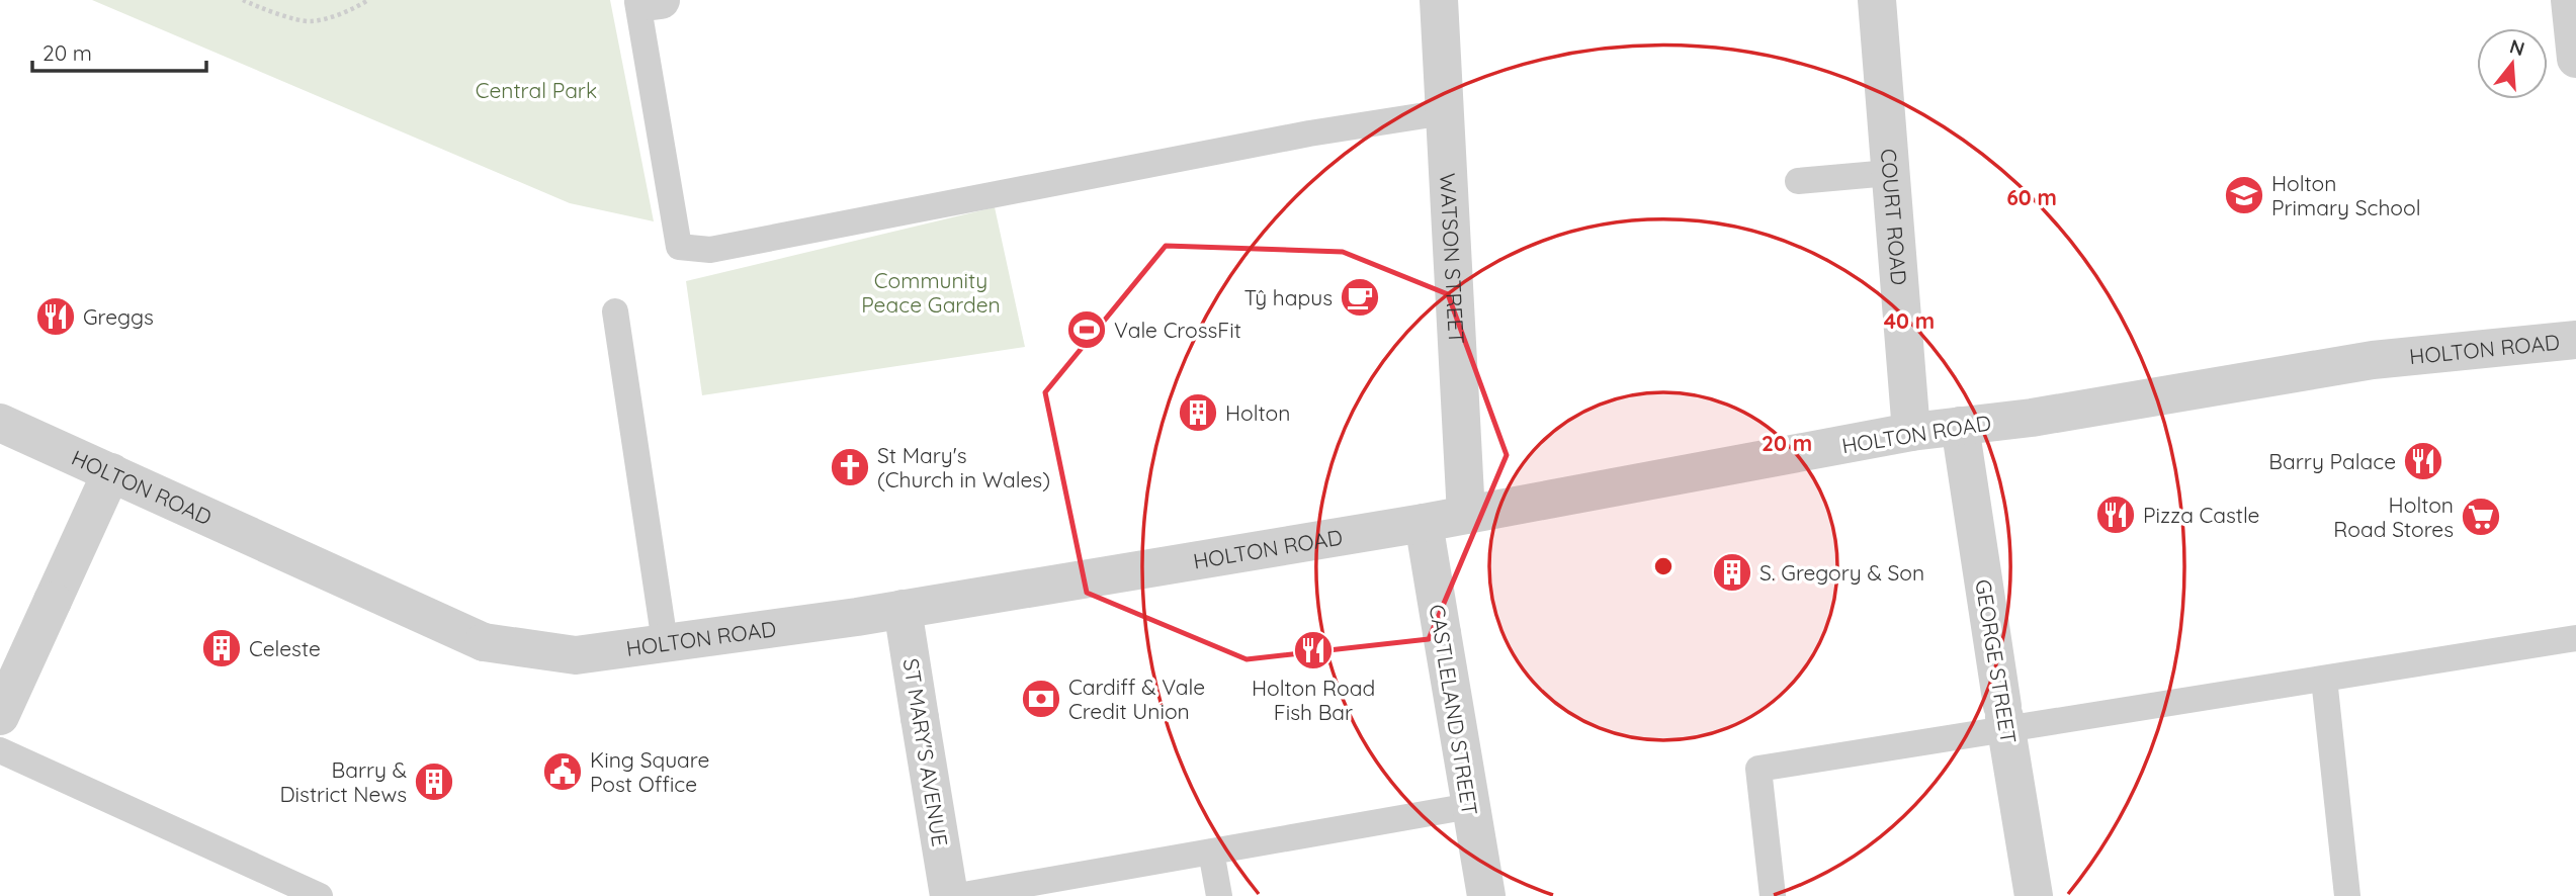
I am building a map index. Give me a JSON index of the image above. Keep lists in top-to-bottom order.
{
  "streets": {
    "street": [
      "COURT ROAD",
      "WATSON STREET",
      "HOLTON ROAD",
      "GEORGE STREET",
      "CASTLELAND STREET",
      "ST MARY'S AVENUE"
    ]
  },
  "crossings": [
    ["COURT ROAD", "HOLTON ROAD"],
    ["WATSON STREET", "HOLTON ROAD"],
    ["HOLTON ROAD", "GEORGE STREET"],
    ["HOLTON ROAD", "CASTLELAND STREET"],
    ["HOLTON ROAD", "ST MARY'S AVENUE"]
  ],
  "parks": ["Central Park", "Community Peace Garden"],
  "places": {
    "school or university": ["Holton Primary School"],
    "cafe": ["Tŷ hapus"],
    "restaurant": [
      "Greggs",
      "Barry Palace",
      "Pizza Castle",
      "Holton Road Fish Bar"
    ],
    "sports": ["Vale CrossFit"],
    "building": [
      "Holton",
      "S. Gregory & Son",
      "Celeste",
      "Barry & District News"
    ],
    "church": ["St Mary's (Church in Wales)"],
    "supermarket": ["Holton Road Stores"],
    "bank": ["Cardiff & Vale Credit Union"],
    "public building": ["King Square Post Office"]
  },
  "scale_bar": "20 m",
  "north": "top",
  "rings": ["60 m", "40 m", "20 m"]
}
